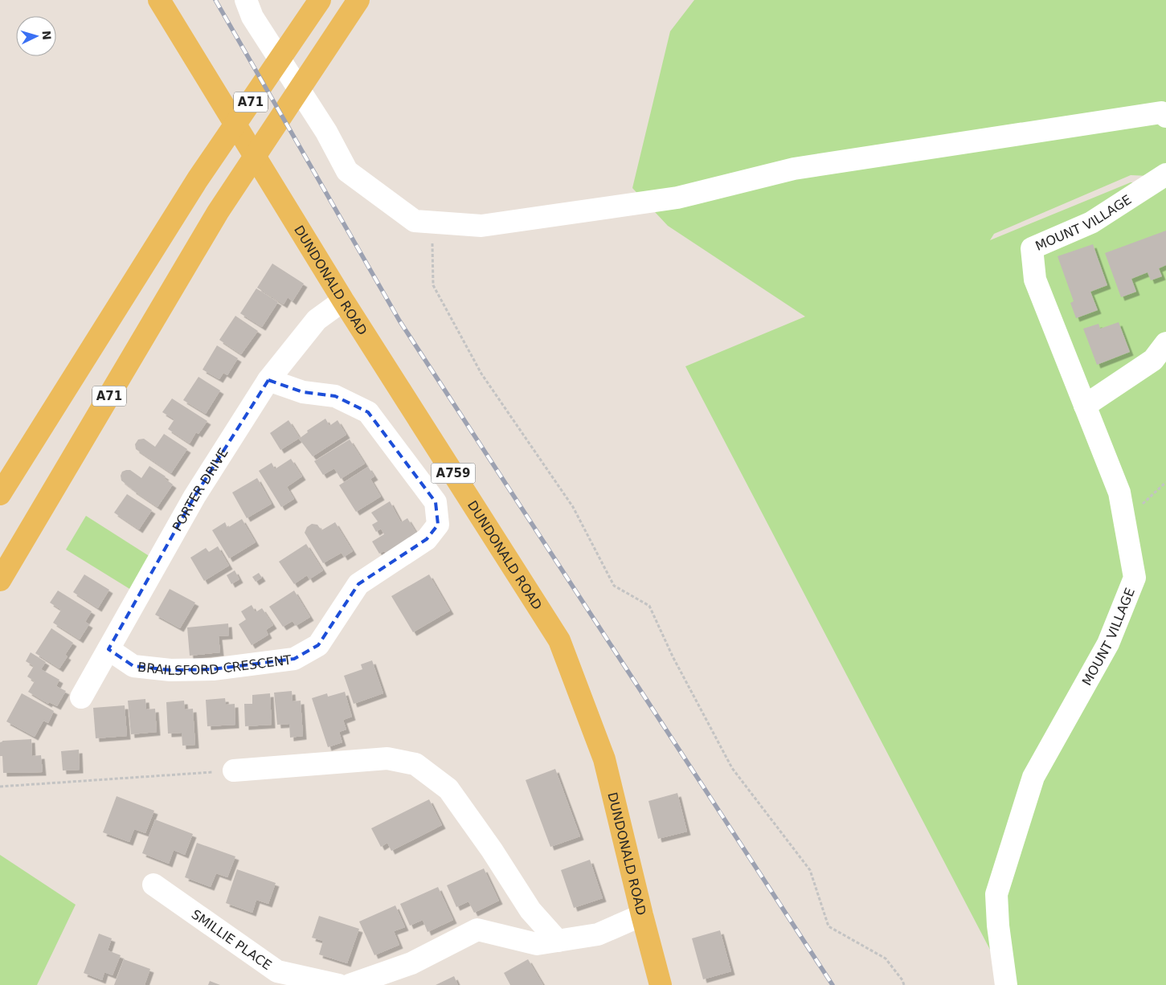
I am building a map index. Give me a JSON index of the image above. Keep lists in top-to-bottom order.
{
  "streets": {
    "main road": ["A71", "DUNDONALD ROAD", "A759"],
    "street": [
      "MOUNT VILLAGE",
      "PORTER DRIVE",
      "BRAILSFORD CRESCENT",
      "SMILLIE PLACE"
    ]
  },
  "crossings": [
    ["DUNDONALD ROAD", "PORTER DRIVE"],
    ["PORTER DRIVE", "BRAILSFORD CRESCENT"]
  ],
  "north": "right"
}
